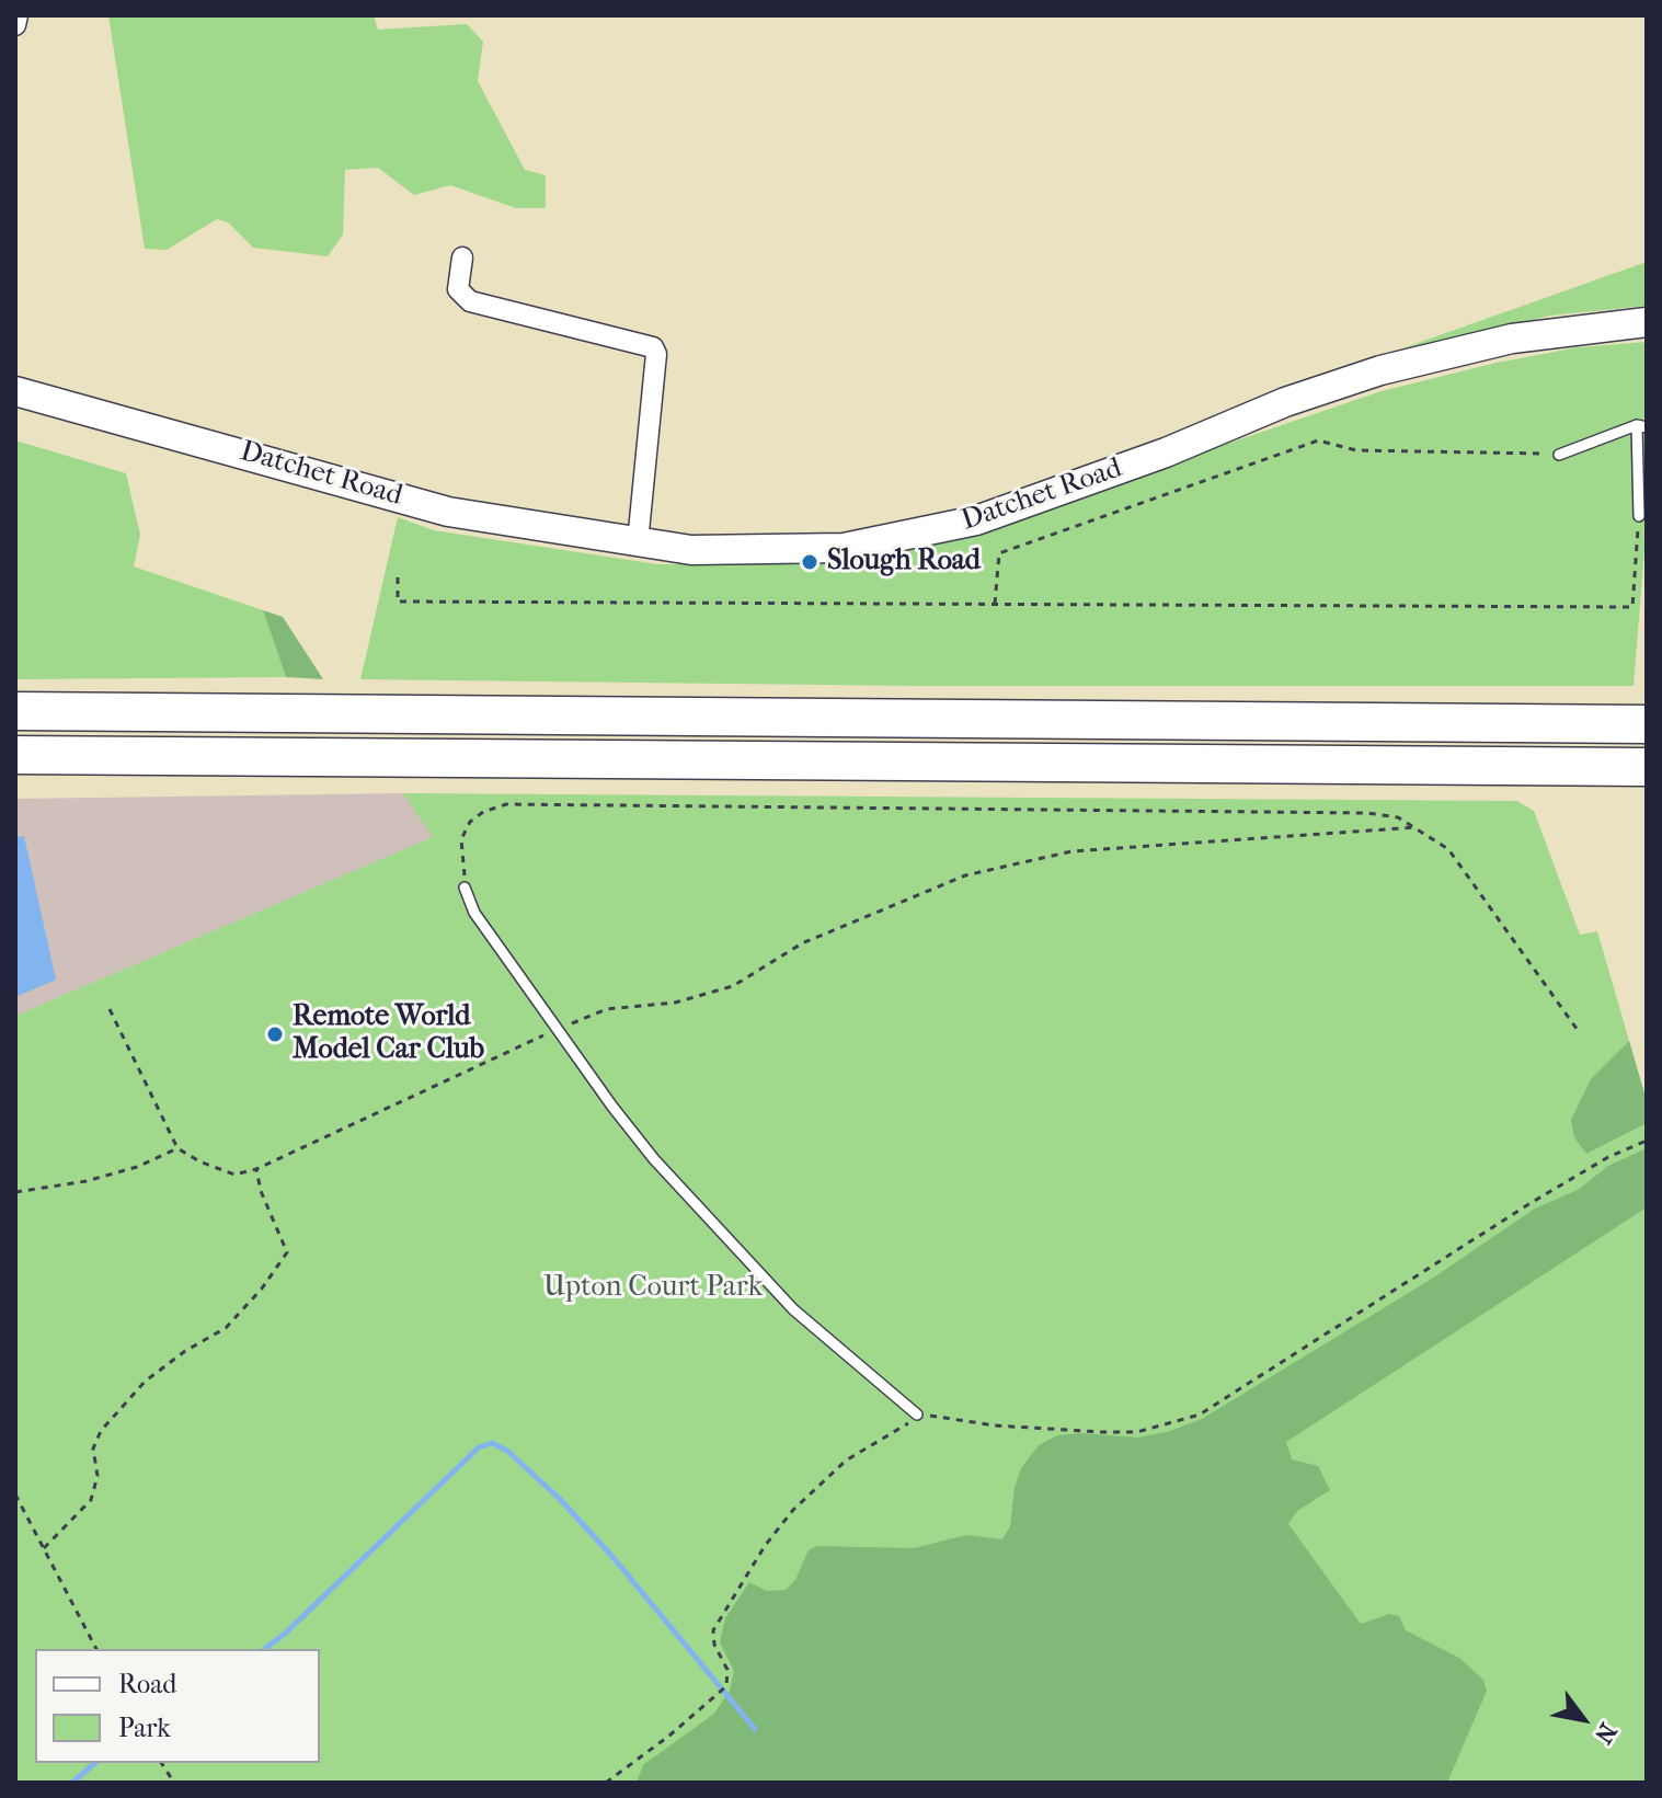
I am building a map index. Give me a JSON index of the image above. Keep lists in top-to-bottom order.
{
  "streets": {
    "main road": ["Datchet Road"]
  },
  "parks": ["Upton Court Park"],
  "places": ["Slough Road", "Remote World Model Car Club"],
  "legend": ["Road", "Park"],
  "north": "bottom right"
}
